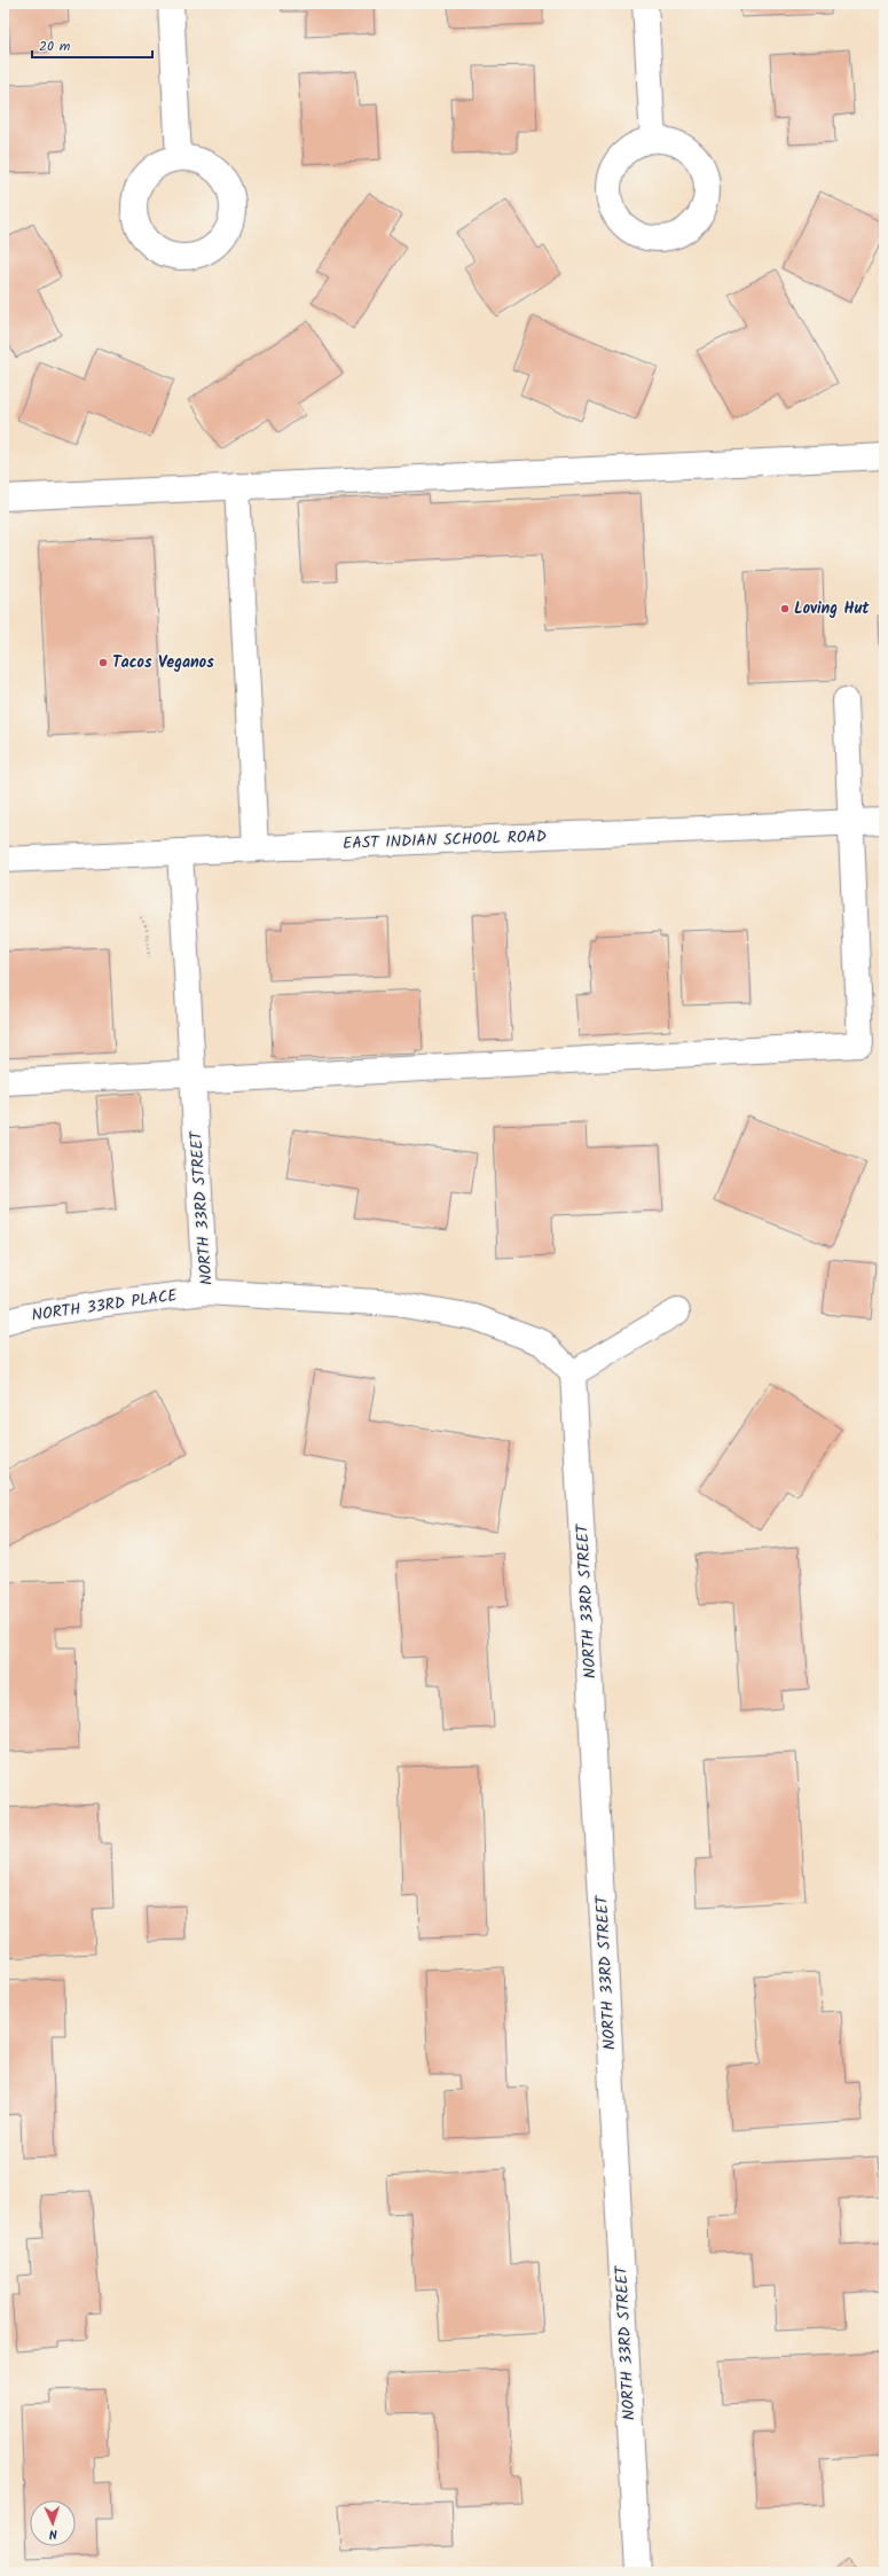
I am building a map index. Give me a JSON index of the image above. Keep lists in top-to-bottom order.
{
  "streets": {
    "street": ["EAST INDIAN SCHOOL ROAD", "NORTH 33RD STREET", "NORTH 33RD PLACE"]
  },
  "crossings": [
    ["EAST INDIAN SCHOOL ROAD", "NORTH 33RD STREET"],
    ["NORTH 33RD STREET", "NORTH 33RD PLACE"]
  ],
  "places": ["Loving Hut", "Tacos Veganos"],
  "scale_bar": "20 m",
  "north": "bottom"
}
